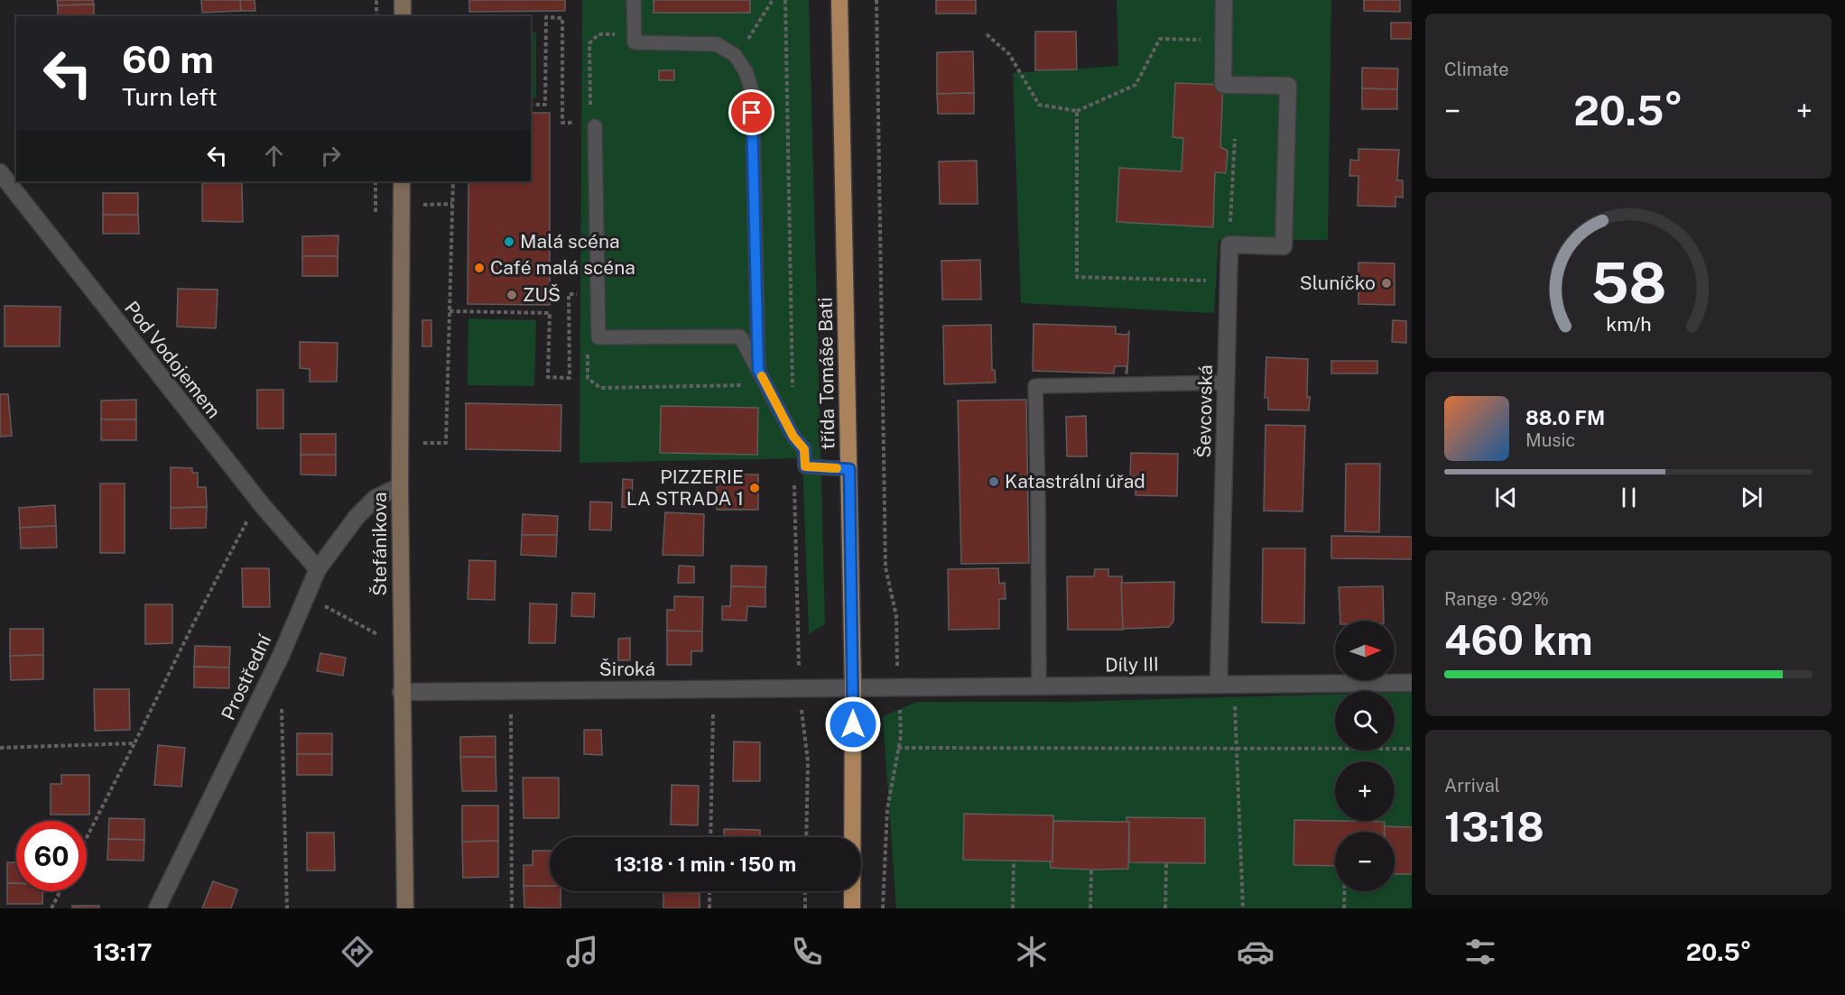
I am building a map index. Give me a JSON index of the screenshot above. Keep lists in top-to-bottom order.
{
  "streets": {
    "main road": ["třída Tomáše Bati"],
    "street": [
      "Pod Vodojemem",
      "Ševcovská",
      "Štefánikova",
      "Díly III",
      "Široká",
      "Prostřední"
    ]
  },
  "crossings": [
    ["Pod Vodojemem", "Prostřední"],
    ["třída Tomáše Bati", "Díly III"],
    ["třída Tomáše Bati", "Široká"],
    ["Ševcovská", "Díly III"],
    ["Štefánikova", "Široká"],
    ["Štefánikova", "Prostřední"],
    ["Díly III", "Široká"]
  ],
  "places": [
    "Malá scéna",
    "Café malá scéna",
    "Sluníčko",
    "ZUŠ",
    "Katastrální úřad",
    "PIZZERIE LA STRADA 1"
  ],
  "north": "right",
  "page": {
    "tile": [
      "Climate",
      ["Range · 92%", "460 km"],
      ["Arrival", "13:18"]
    ],
    "turn": ["60 m", "Turn left"],
    "heat": ["−", "20.5°", "+"],
    "song": ["88.0 FM", "Music"],
    "map_buttons": ["+", "−"],
    "limit": "60",
    "trip": "13:18 · 1 min · 150 m",
    "tabs": ["13:17", "20.5°"],
    "gauge": ["58", "km/h"]
  }
}
